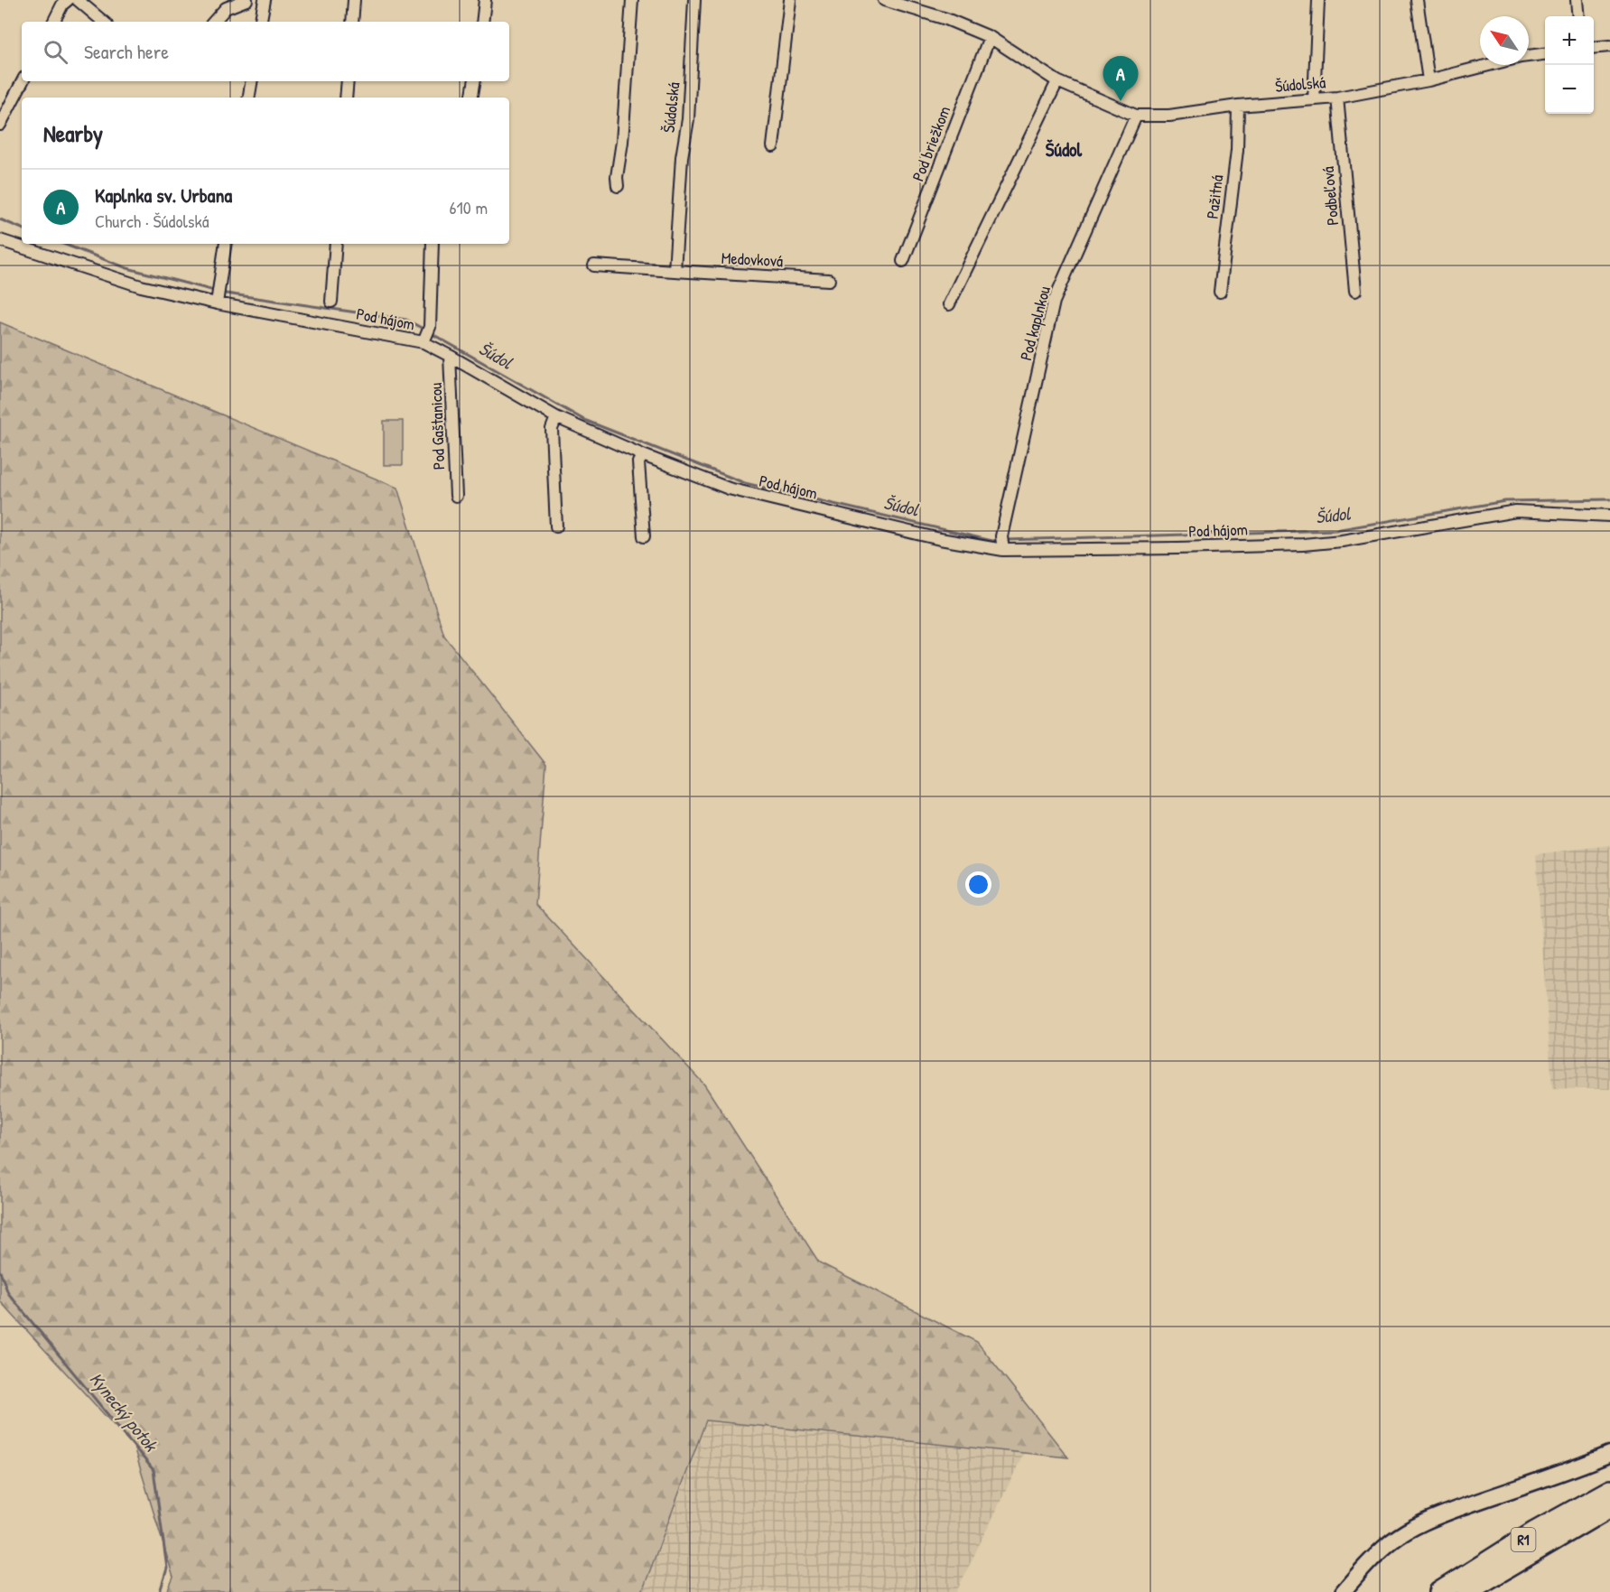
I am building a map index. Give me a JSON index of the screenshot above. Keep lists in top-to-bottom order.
{
  "streets": {
    "highway": ["R1"],
    "street": [
      "Šúdolská",
      "Pod briežkom",
      "Podbeľová",
      "Pažitná",
      "Medovková",
      "Pod hájom",
      "Pod kaplnkou",
      "Pod Gaštanicou"
    ]
  },
  "crossings": [
    ["Šúdolská", "Pod briežkom"],
    ["Šúdolská", "Podbeľová"],
    ["Šúdolská", "Pažitná"],
    ["Šúdolská", "Medovková"],
    ["Šúdolská", "Pod kaplnkou"],
    ["Pod hájom", "Pod kaplnkou"],
    ["Pod hájom", "Pod Gaštanicou"]
  ],
  "districts": ["Šúdol"],
  "water": ["Šúdol", "Kynecký potok"],
  "north": "top left",
  "page": {
    "map_buttons": ["+", "−"],
    "search": "Search here",
    "pins": "A",
    "heading": "Nearby",
    "list": [
      {
        "mark": "A",
        "name": "Kaplnka sv. Urbana",
        "note": "Church · Šúdolská",
        "value": "610 m"
      }
    ]
  }
}
